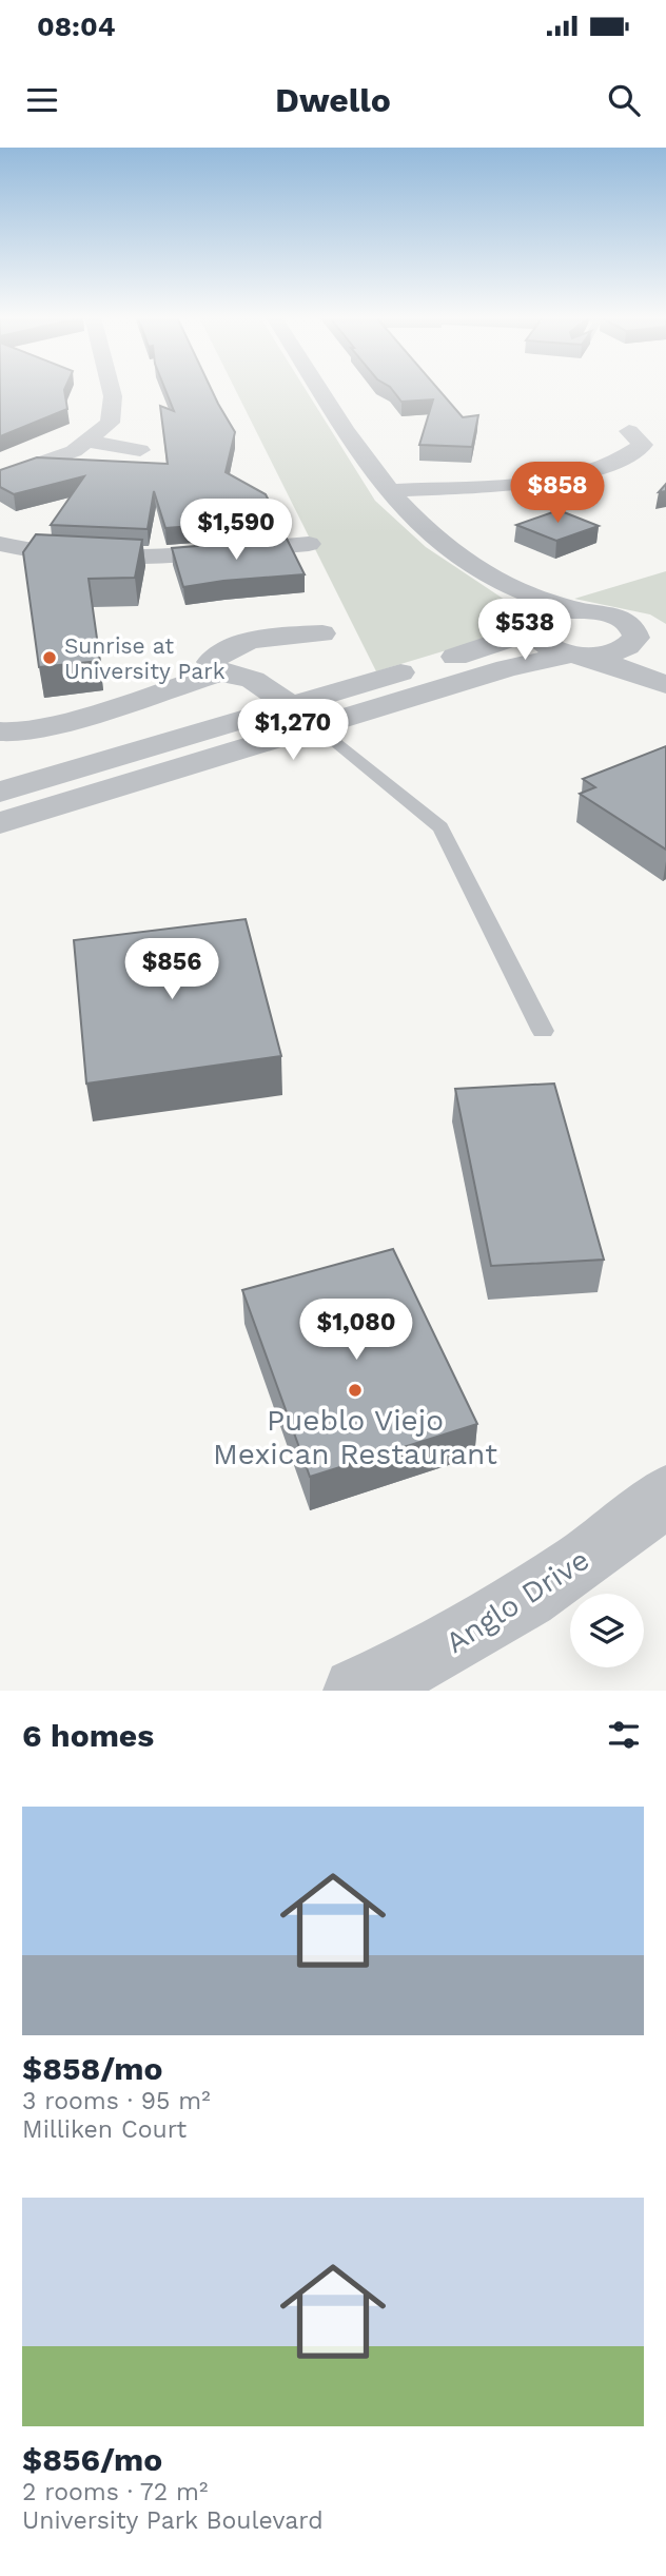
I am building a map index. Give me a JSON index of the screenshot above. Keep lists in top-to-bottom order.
{
  "streets": {
    "street": ["Anglo Drive"]
  },
  "places": ["Sunrise at University Park", "Pueblo Viejo Mexican Restaurant"],
  "page": {
    "status": "08:04",
    "header": "Dwello",
    "price": [
      "$858",
      "$1,590",
      "$538",
      "$1,270",
      "$856",
      "$1,080"
    ],
    "heading": "6 homes",
    "list": [
      {
        "name": "$858/mo",
        "note": "3 rooms · 95 m² · Milliken Court"
      },
      {
        "name": "$856/mo",
        "note": "2 rooms · 72 m² · University Park Boulevard"
      }
    ]
  }
}
